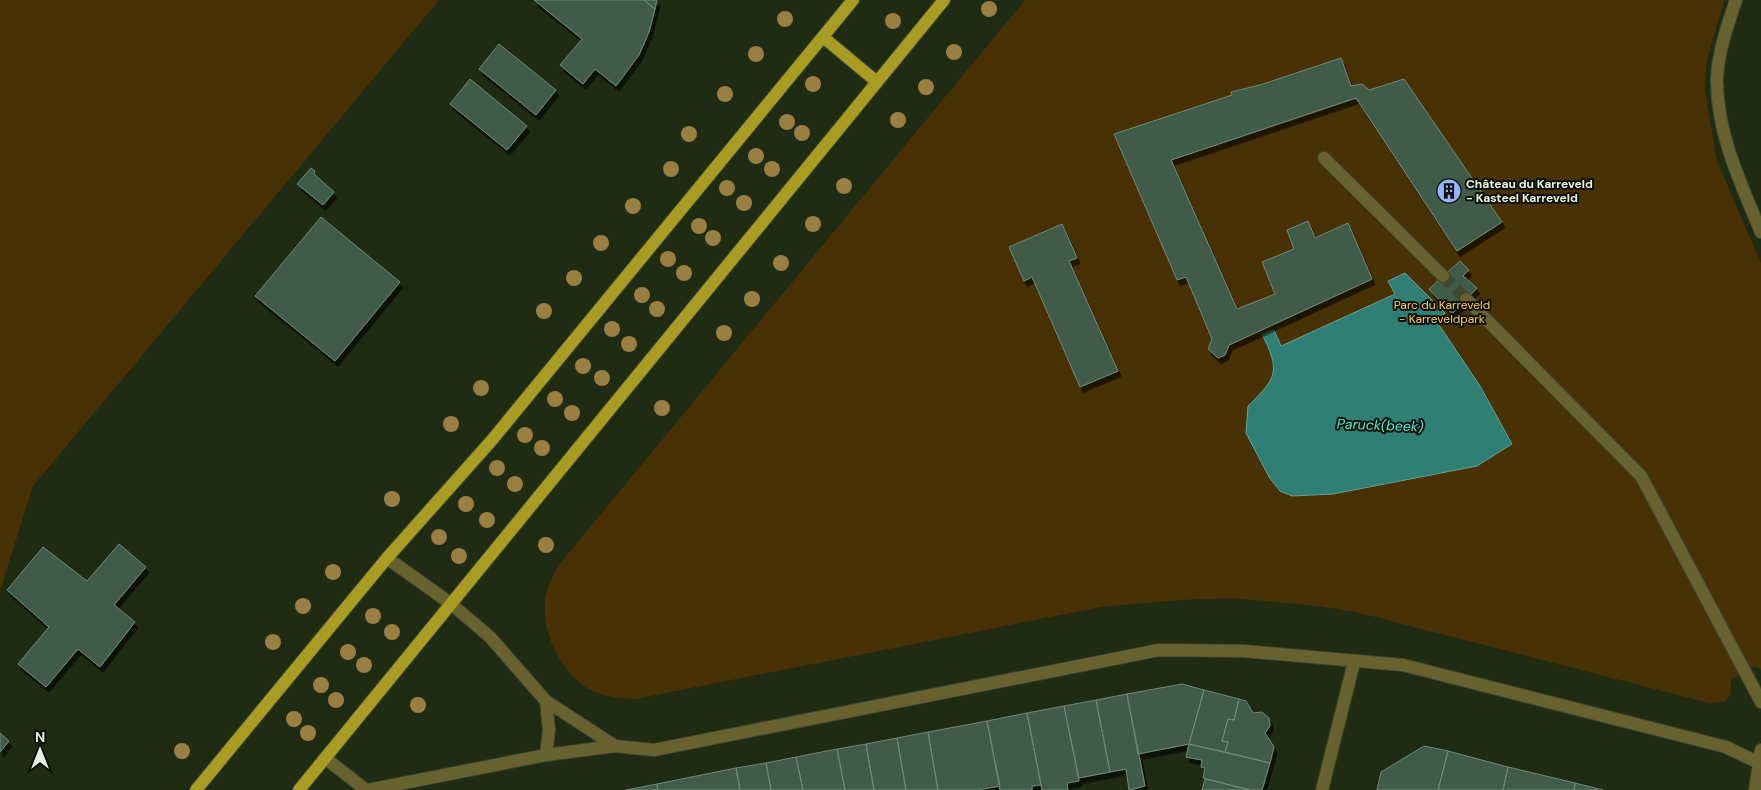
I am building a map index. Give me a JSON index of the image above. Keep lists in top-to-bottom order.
{
  "water": ["Paruck(beek)"],
  "parks": ["Parc du Karreveld - Karreveldpark"],
  "places": {
    "building": ["Château du Karreveld - Kasteel Karreveld"]
  },
  "north": "top"
}
